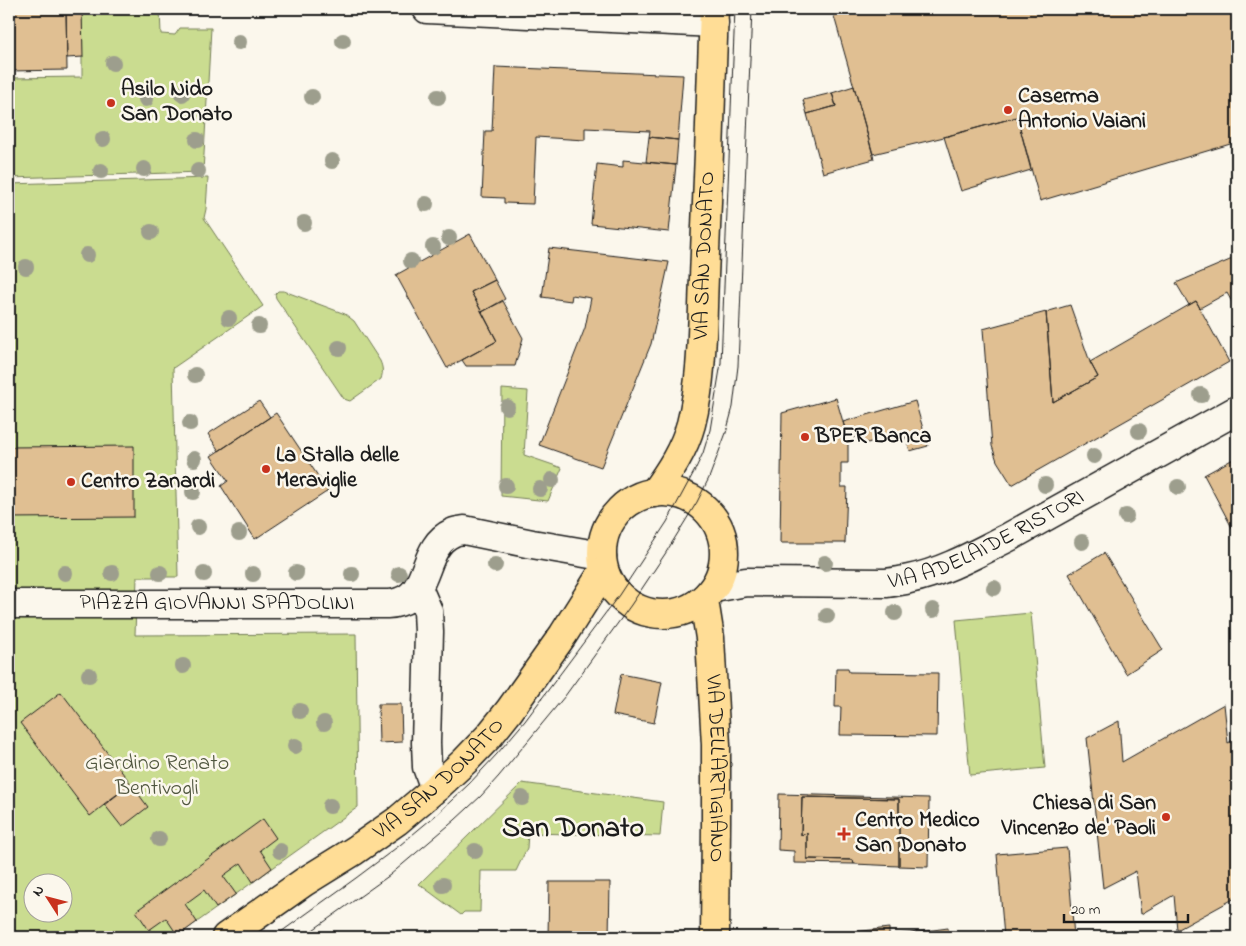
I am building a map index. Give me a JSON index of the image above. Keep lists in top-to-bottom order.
{
  "streets": {
    "main road": ["VIA SAN DONATO", "VIA DELL'ARTIGIANO"],
    "street": ["VIA ADELAIDE RISTORI", "PIAZZA GIOVANNI SPADOLINI"]
  },
  "crossings": [
    ["VIA SAN DONATO", "VIA ADELAIDE RISTORI"],
    ["VIA SAN DONATO", "VIA DELL'ARTIGIANO"],
    ["VIA ADELAIDE RISTORI", "VIA DELL'ARTIGIANO"]
  ],
  "districts": ["San Donato"],
  "parks": ["Giardino Renato Bentivogli"],
  "places": {
    "other": [
      "Asilo Nido San Donato",
      "Caserma Antonio Vaiani",
      "BPER Banca",
      "La Stalla delle Meraviglie",
      "Centro Zanardi",
      "Chiesa di San Vincenzo de' Paoli"
    ],
    "health": ["Centro Medico San Donato"]
  },
  "scale_bar": "20 m",
  "north": "top left"
}
